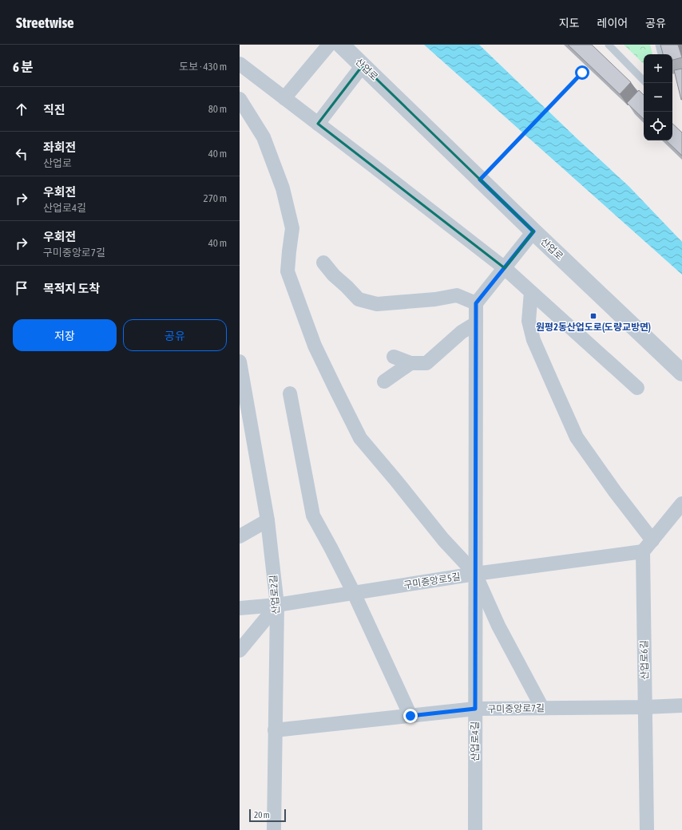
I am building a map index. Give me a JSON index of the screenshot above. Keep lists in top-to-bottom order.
{
  "streets": {
    "street": [
      "산업로",
      "구미중앙로5길",
      "산업로2길",
      "산업로6길",
      "구미중앙로7길",
      "산업로4길"
    ]
  },
  "crossings": [
    ["구미중앙로5길", "산업로2길"],
    ["구미중앙로5길", "산업로6길"],
    ["구미중앙로5길", "산업로4길"],
    ["산업로2길", "구미중앙로7길"],
    ["산업로6길", "구미중앙로7길"],
    ["구미중앙로7길", "산업로4길"]
  ],
  "places": {
    "transit": ["원평2동산업도로(도량교방면)"]
  },
  "scale_bar": "20 m",
  "page": {
    "header": "Streetwise",
    "nav": ["지도", "레이어", "공유"],
    "heading": ["6 분", "도보 · 430 m"],
    "map_buttons": ["+", "−"],
    "list": [
      ["직진", "80 m"],
      ["좌회전", "산업로", "40 m"],
      ["우회전", "산업로4길", "270 m"],
      ["우회전", "구미중앙로7길", "40 m"],
      "목적지 도착"
    ],
    "buttons": ["저장", "공유"],
    "scale": "20 m"
  }
}
